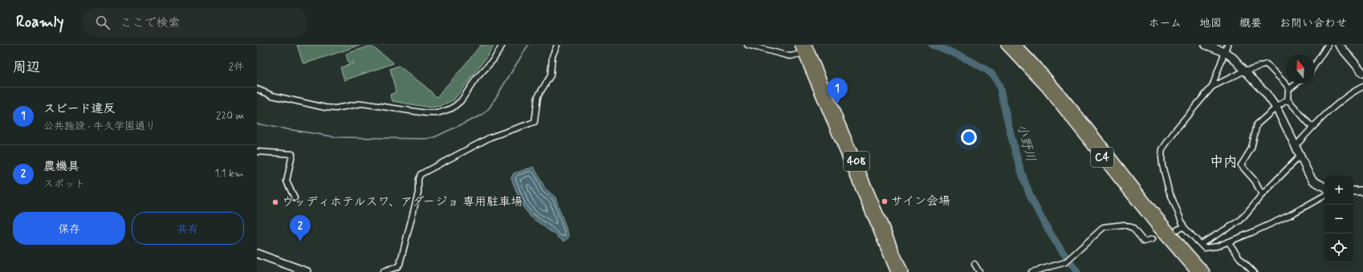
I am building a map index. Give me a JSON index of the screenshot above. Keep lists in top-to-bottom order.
{
  "streets": {
    "highway": ["C4", "408"]
  },
  "districts": ["中内"],
  "water": ["小野川"],
  "places": ["サイン会場", "ウッディホテルスワ、アダージョ 専用駐車場"],
  "north": "top",
  "page": {
    "header": "Roamly",
    "search": "ここで検索",
    "nav": [
      "ホーム",
      "地図",
      "概要",
      "お問い合わせ"
    ],
    "heading": ["周辺", "2件"],
    "pins": ["1", "2"],
    "list": [
      {
        "mark": "1",
        "name": "スピード違反",
        "note": "公共施設 · 牛久学園通り",
        "value": "220 m"
      },
      {
        "mark": "2",
        "name": "農機具",
        "note": "スポット",
        "value": "1.1 km"
      }
    ],
    "map_buttons": ["+", "−"],
    "buttons": ["保存", "共有"]
  }
}
